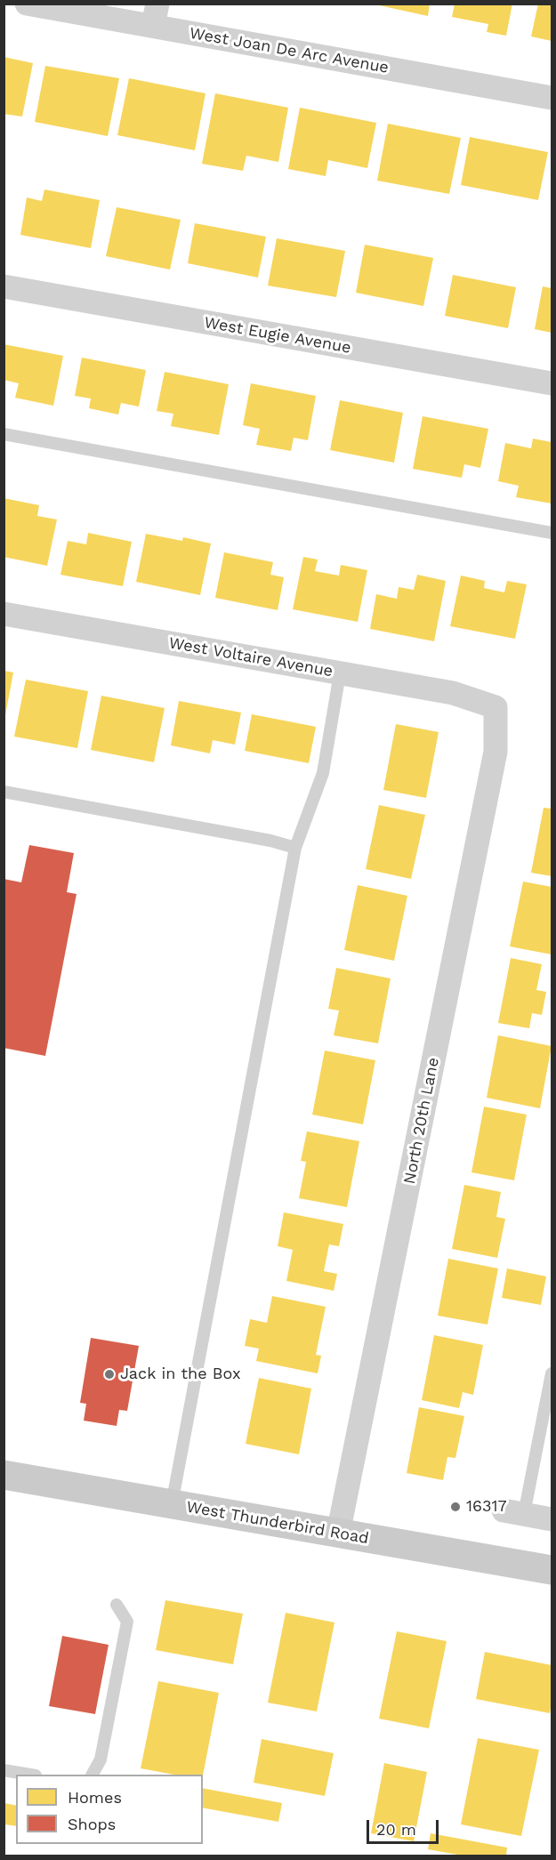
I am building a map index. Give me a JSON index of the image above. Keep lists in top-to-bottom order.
{
  "streets": {
    "main road": ["West Thunderbird Road"],
    "street": [
      "West Joan De Arc Avenue",
      "West Eugie Avenue",
      "West Voltaire Avenue",
      "North 20th Lane"
    ]
  },
  "crossings": [
    ["West Voltaire Avenue", "North 20th Lane"],
    ["North 20th Lane", "West Thunderbird Road"]
  ],
  "places": ["Jack in the Box", "16317"],
  "legend": ["Homes", "Shops"],
  "scale_bar": "20 m"
}
